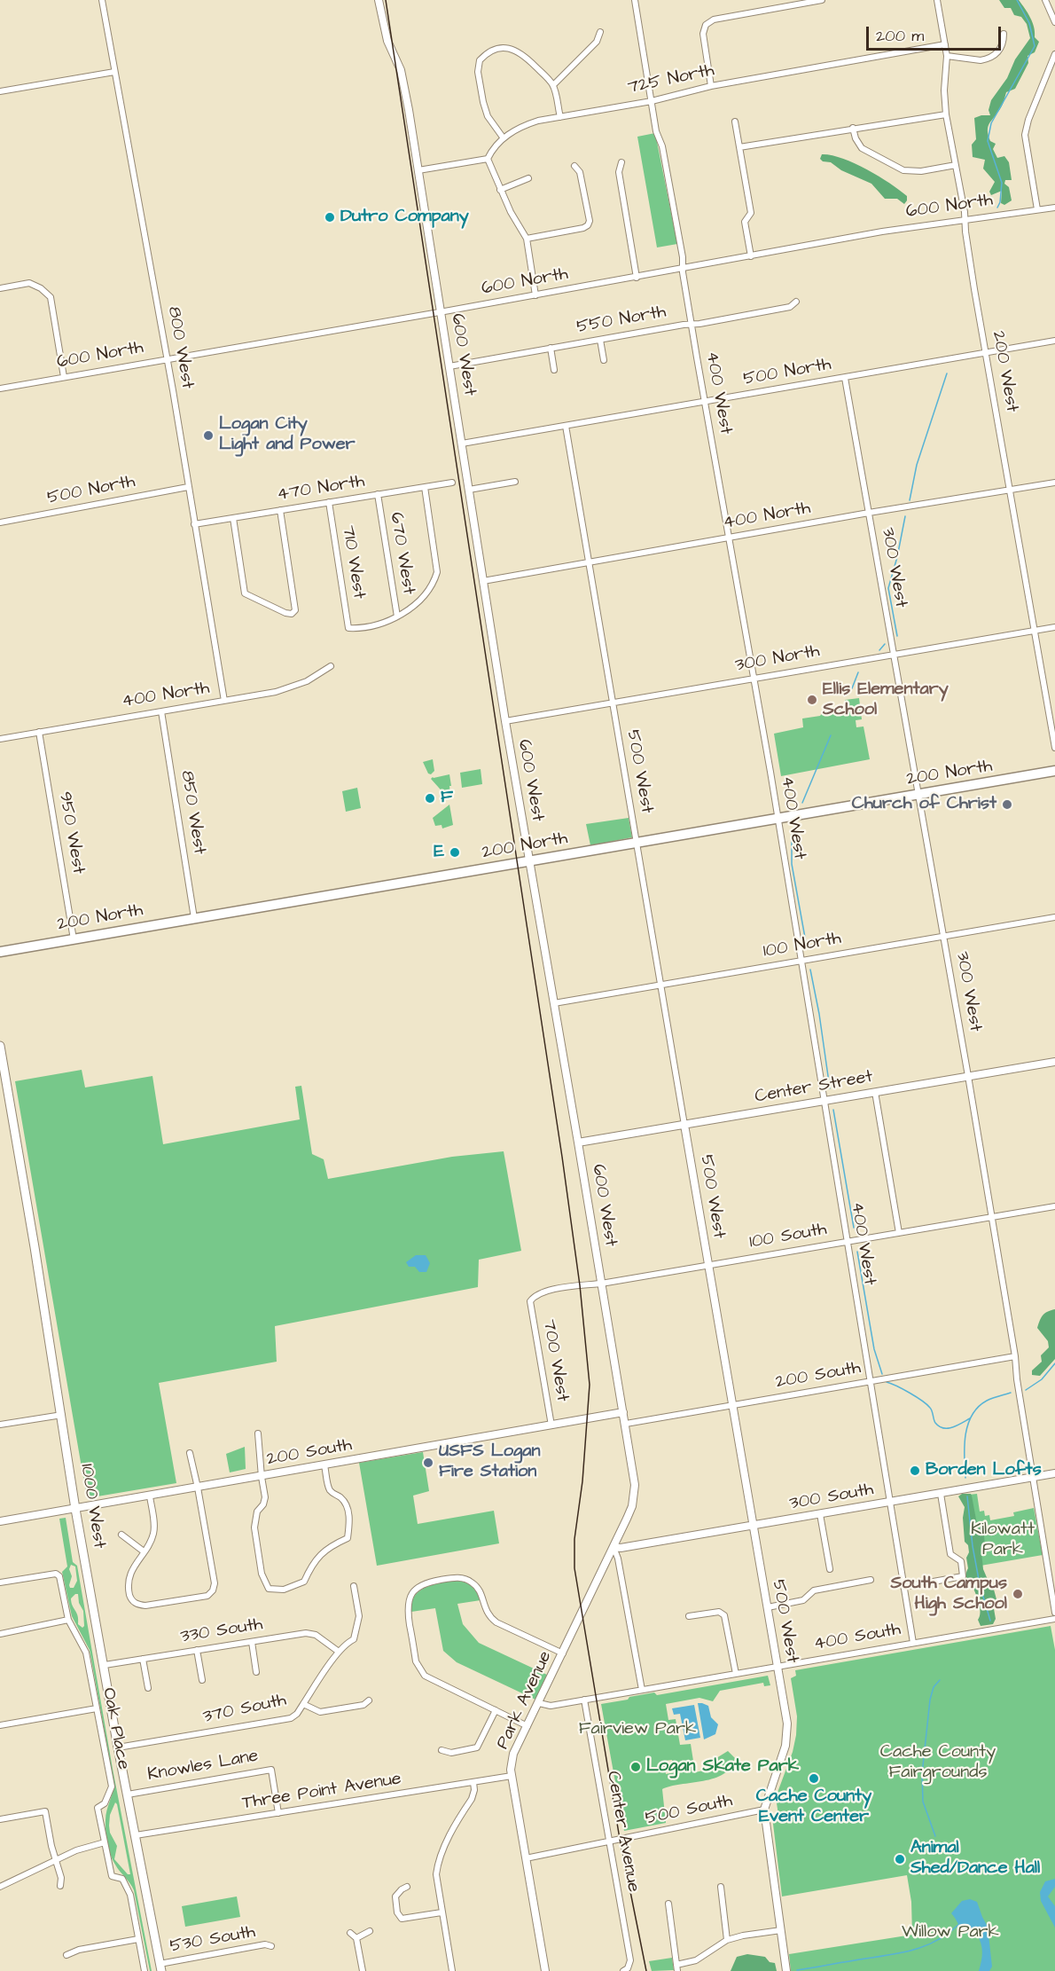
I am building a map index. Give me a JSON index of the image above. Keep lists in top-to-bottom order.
{
  "streets": {
    "highway": ["200 North"],
    "main road": ["1000 West"],
    "street": [
      "725 North",
      "600 North",
      "550 North",
      "800 West",
      "600 West",
      "200 West",
      "500 North",
      "400 West",
      "470 North",
      "400 North",
      "670 West",
      "710 West",
      "300 West",
      "300 North",
      "500 West",
      "850 West",
      "950 West",
      "100 North",
      "Center Street",
      "100 South",
      "700 West",
      "200 South",
      "300 South",
      "330 South",
      "400 South",
      "Park Avenue",
      "370 South",
      "Oak Place",
      "Knowles Lane",
      "Three Point Avenue",
      "500 South",
      "Center Avenue",
      "530 South"
    ]
  },
  "crossings": [
    ["725 North", "200 West"],
    ["725 North", "400 West"],
    ["600 North", "800 West"],
    ["600 North", "600 West"],
    ["600 North", "200 West"],
    ["600 North", "400 West"],
    ["550 North", "600 West"],
    ["550 North", "400 West"],
    ["800 West", "500 North"],
    ["800 West", "470 North"],
    ["800 West", "400 North"],
    ["600 West", "500 North"],
    ["600 West", "400 North"],
    ["600 West", "300 North"],
    ["600 West", "200 North"],
    ["600 West", "100 North"],
    ["600 West", "Center Street"],
    ["600 West", "100 South"],
    ["600 West", "200 South"],
    ["600 West", "300 South"],
    ["600 West", "Park Avenue"],
    ["200 West", "500 North"],
    ["200 West", "400 North"],
    ["200 West", "300 North"],
    ["500 North", "400 West"],
    ["500 North", "300 West"],
    ["500 North", "500 West"],
    ["400 West", "400 North"],
    ["400 West", "300 North"],
    ["400 West", "200 North"],
    ["400 West", "100 North"],
    ["400 West", "Center Street"],
    ["400 West", "100 South"],
    ["400 West", "200 South"],
    ["400 West", "300 South"],
    ["400 West", "400 South"],
    ["470 North", "670 West"],
    ["470 North", "710 West"],
    ["400 North", "300 West"],
    ["400 North", "500 West"],
    ["400 North", "850 West"],
    ["400 North", "950 West"],
    ["670 West", "710 West"],
    ["300 West", "300 North"],
    ["300 West", "200 North"],
    ["300 West", "100 North"],
    ["300 West", "Center Street"],
    ["300 West", "100 South"],
    ["300 West", "200 South"],
    ["300 West", "300 South"],
    ["300 North", "500 West"],
    ["500 West", "200 North"],
    ["500 West", "100 North"],
    ["500 West", "Center Street"],
    ["500 West", "100 South"],
    ["500 West", "200 South"],
    ["500 West", "300 South"],
    ["500 West", "400 South"],
    ["500 West", "500 South"],
    ["200 North", "850 West"],
    ["200 North", "950 West"],
    ["100 South", "700 West"],
    ["700 West", "200 South"],
    ["200 South", "1000 West"],
    ["300 South", "Park Avenue"],
    ["1000 West", "330 South"],
    ["1000 West", "370 South"],
    ["1000 West", "Knowles Lane"],
    ["1000 West", "Three Point Avenue"],
    ["1000 West", "530 South"],
    ["400 South", "Park Avenue"],
    ["400 South", "Center Avenue"],
    ["Park Avenue", "Three Point Avenue"],
    ["Park Avenue", "500 South"],
    ["Knowles Lane", "Three Point Avenue"],
    ["500 South", "Center Avenue"]
  ],
  "parks": [
    "Kilowatt Park",
    "Fairview Park",
    "Cache County Fairgrounds",
    "Willow Park"
  ],
  "places": [
    "Dutro Company",
    "Logan City Light and Power",
    "Ellis Elementary School",
    "F",
    "Church of Christ",
    "E",
    "USFS Logan Fire Station",
    "Borden Lofts",
    "South Campus High School",
    "Logan Skate Park",
    "Cache County Event Center",
    "Animal Shed/Dance Hall"
  ],
  "scale_bar": "200 m"
}
